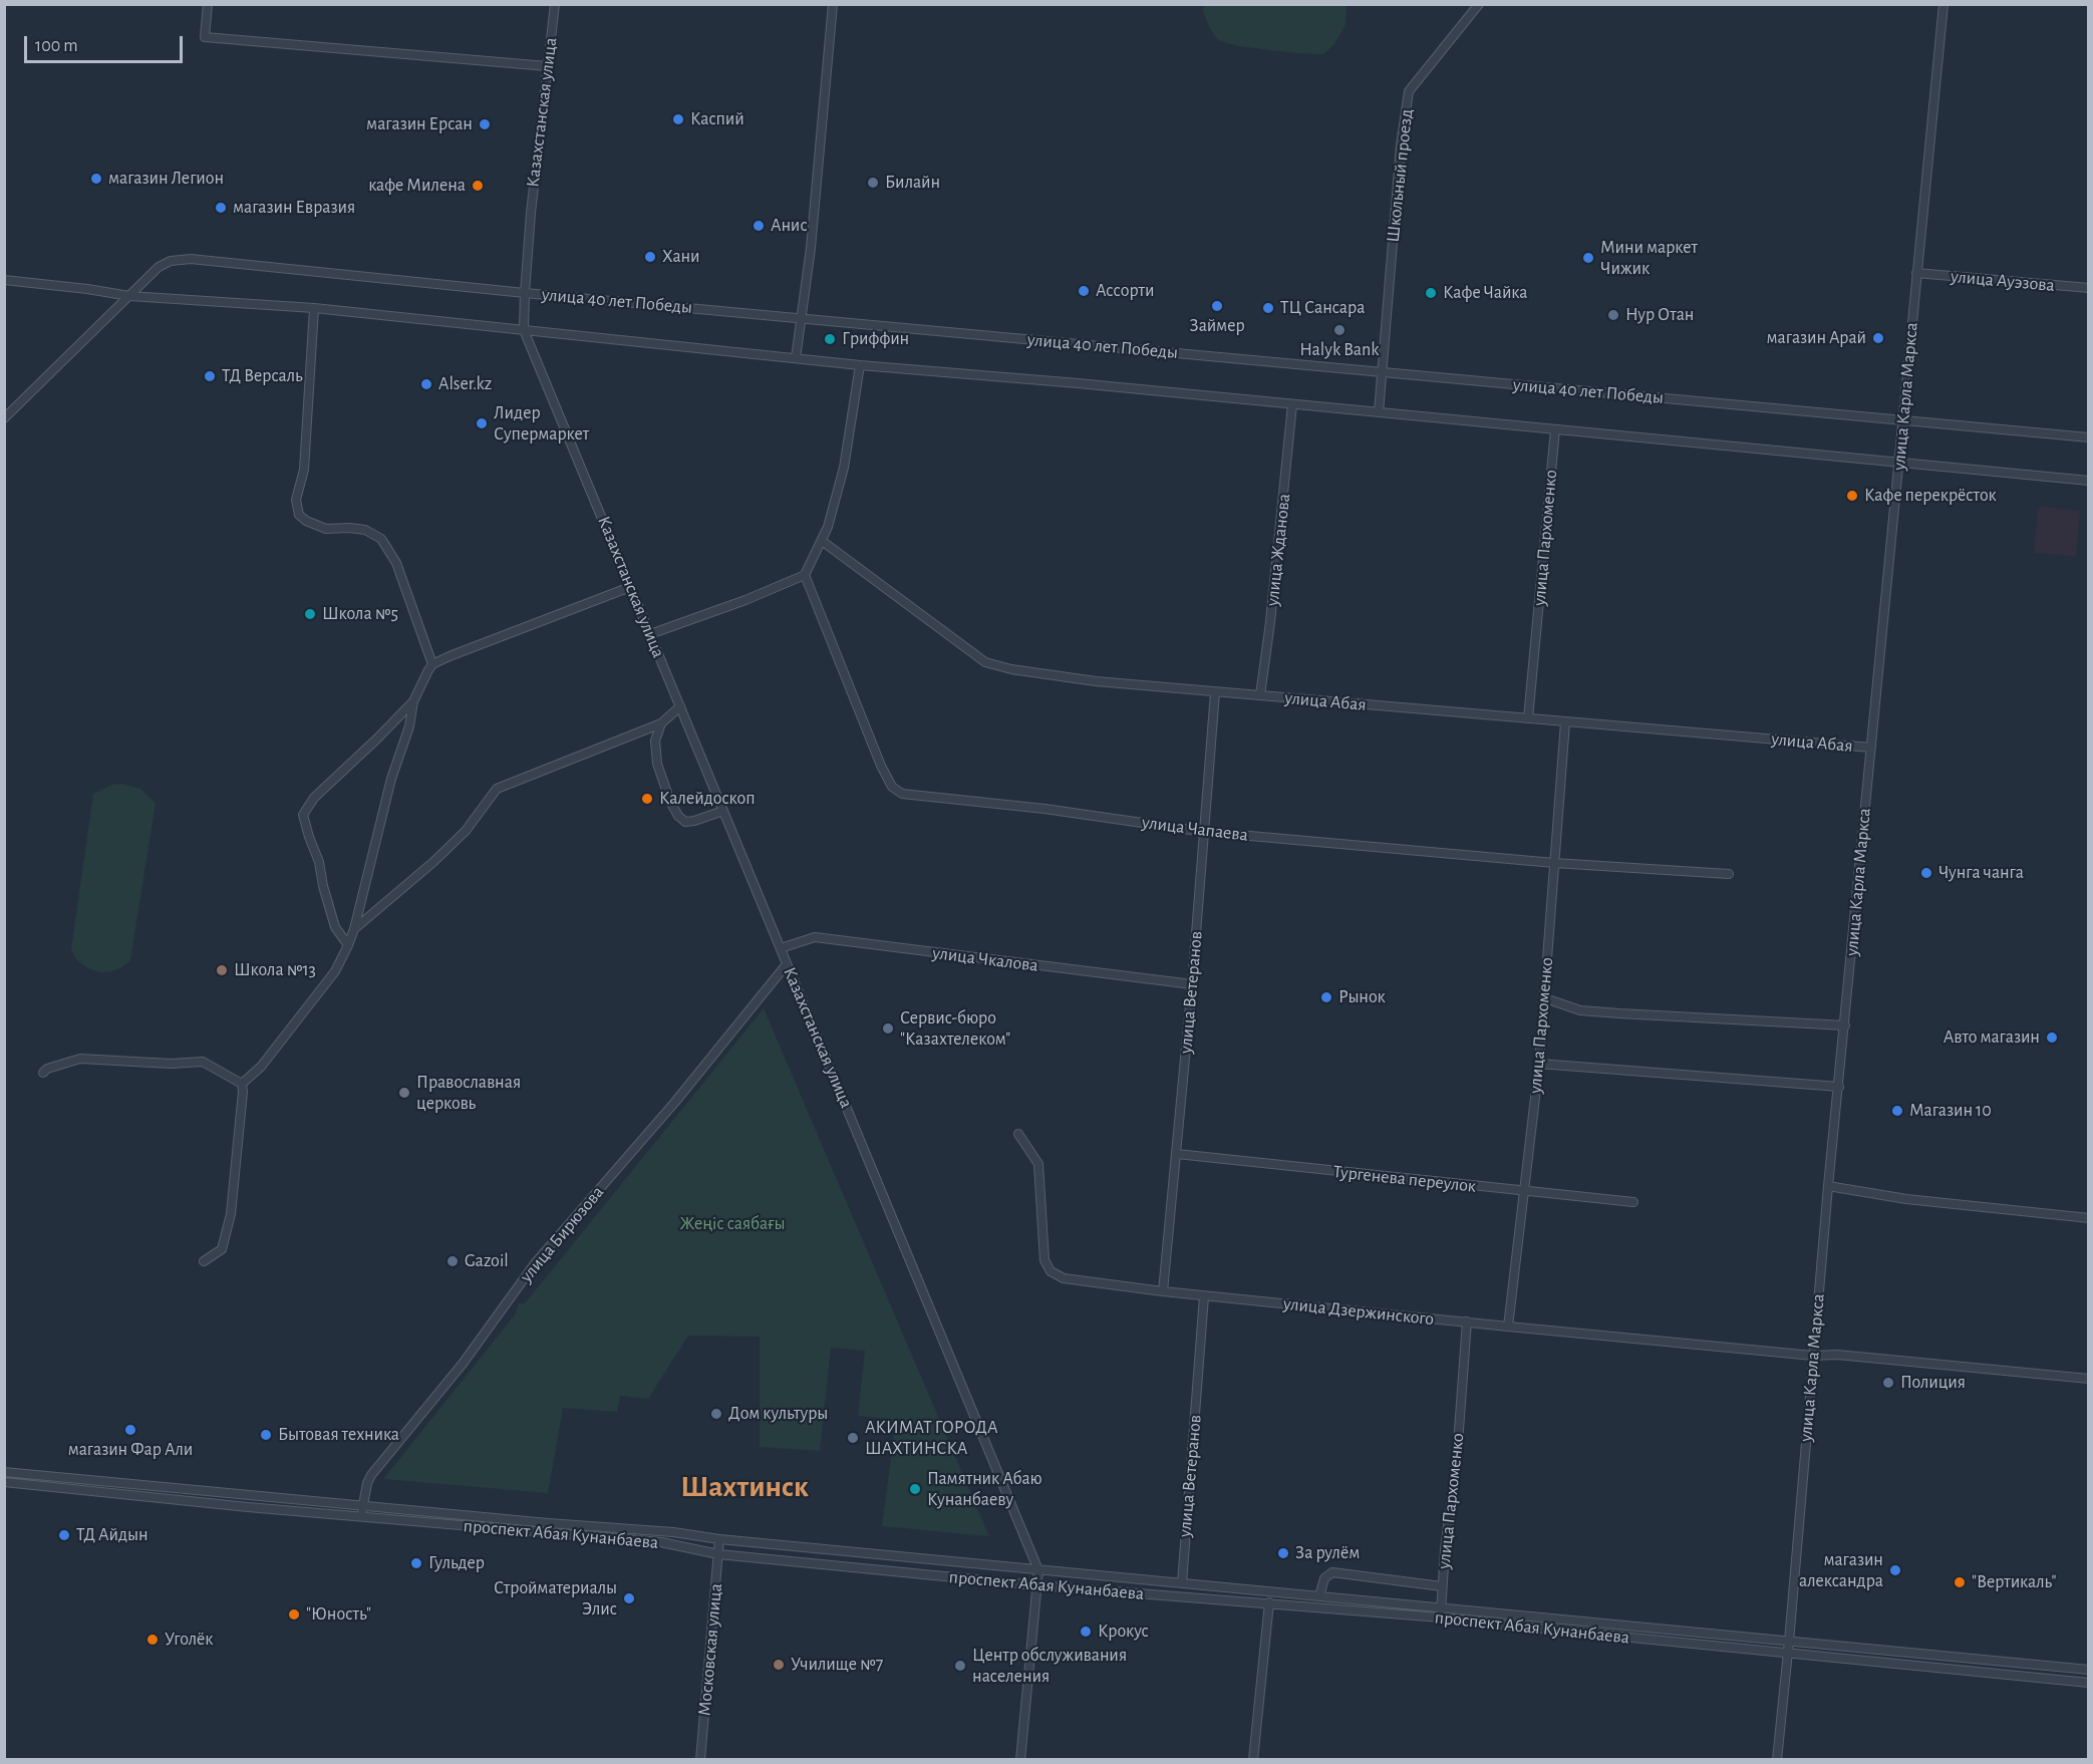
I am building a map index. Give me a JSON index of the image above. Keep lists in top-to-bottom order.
{
  "streets": {
    "street": [
      "Казахстанская улица",
      "Школьный проезд",
      "улица Ауэзова",
      "улица 40 лет Победы",
      "улица Карла Маркса",
      "улица Пархоменко",
      "улица Жданова",
      "улица Абая",
      "улица Чапаева",
      "улица Чкалова",
      "улица Ветеранов",
      "Тургенева переулок",
      "улица Бирюзова",
      "улица Дзержинского",
      "проспект Абая Кунанбаева",
      "Московская улица"
    ]
  },
  "crossings": [
    ["Казахстанская улица", "улица 40 лет Победы"],
    ["Казахстанская улица", "улица Чкалова"],
    ["Казахстанская улица", "улица Бирюзова"],
    ["Казахстанская улица", "проспект Абая Кунанбаева"],
    ["Школьный проезд", "улица 40 лет Победы"],
    ["улица Ауэзова", "улица Карла Маркса"],
    ["улица 40 лет Победы", "улица Карла Маркса"],
    ["улица 40 лет Победы", "улица Пархоменко"],
    ["улица 40 лет Победы", "улица Жданова"],
    ["улица Карла Маркса", "улица Абая"],
    ["улица Карла Маркса", "улица Дзержинского"],
    ["улица Карла Маркса", "проспект Абая Кунанбаева"],
    ["улица Пархоменко", "улица Абая"],
    ["улица Пархоменко", "улица Чапаева"],
    ["улица Пархоменко", "Тургенева переулок"],
    ["улица Пархоменко", "улица Дзержинского"],
    ["улица Пархоменко", "проспект Абая Кунанбаева"],
    ["улица Жданова", "улица Абая"],
    ["улица Абая", "улица Ветеранов"],
    ["улица Чапаева", "улица Ветеранов"],
    ["улица Чкалова", "улица Ветеранов"],
    ["улица Ветеранов", "Тургенева переулок"],
    ["улица Ветеранов", "улица Дзержинского"],
    ["улица Ветеранов", "проспект Абая Кунанбаева"],
    ["улица Бирюзова", "проспект Абая Кунанбаева"],
    ["проспект Абая Кунанбаева", "Московская улица"]
  ],
  "districts": ["Шахтинск"],
  "parks": ["Жеңіс саябағы"],
  "places": [
    "Каспий",
    "магазин Ерсан",
    "магазин Легион",
    "Билайн",
    "кафе Милена",
    "магазин Евразия",
    "Анис",
    "Хани",
    "Мини маркет Чижик",
    "Ассорти",
    "Кафе Чайка",
    "Займер",
    "ТЦ Сансара",
    "Нур Отан",
    "Halyk Bank",
    "магазин Арай",
    "Гриффин",
    "ТД Версаль",
    "Alser.kz",
    "Лидер Супермаркет",
    "Кафе перекрёсток",
    "Школа №5",
    "Калейдоскоп",
    "Чунга чанга",
    "Школа №13",
    "Рынок",
    "Сервис-бюро \"Казахтелеком\"",
    "Авто магазин",
    "Православная церковь",
    "Магазин 10",
    "Gazoil",
    "Полиция",
    "Дом культуры",
    "магазин Фар Али",
    "Бытовая техника",
    "АКИМАТ ГОРОДА ШАХТИНСКА",
    "Памятник Абаю Кунанбаеву",
    "ТД Айдын",
    "За рулём",
    "Гульдер",
    "магазин александра",
    "\"Вертикаль\"",
    "Стройматериалы Элис",
    "\"Юность\"",
    "Крокус",
    "Уголёк",
    "Училище №7",
    "Центр обслуживания населения"
  ],
  "scale_bar": "100 m"
}
